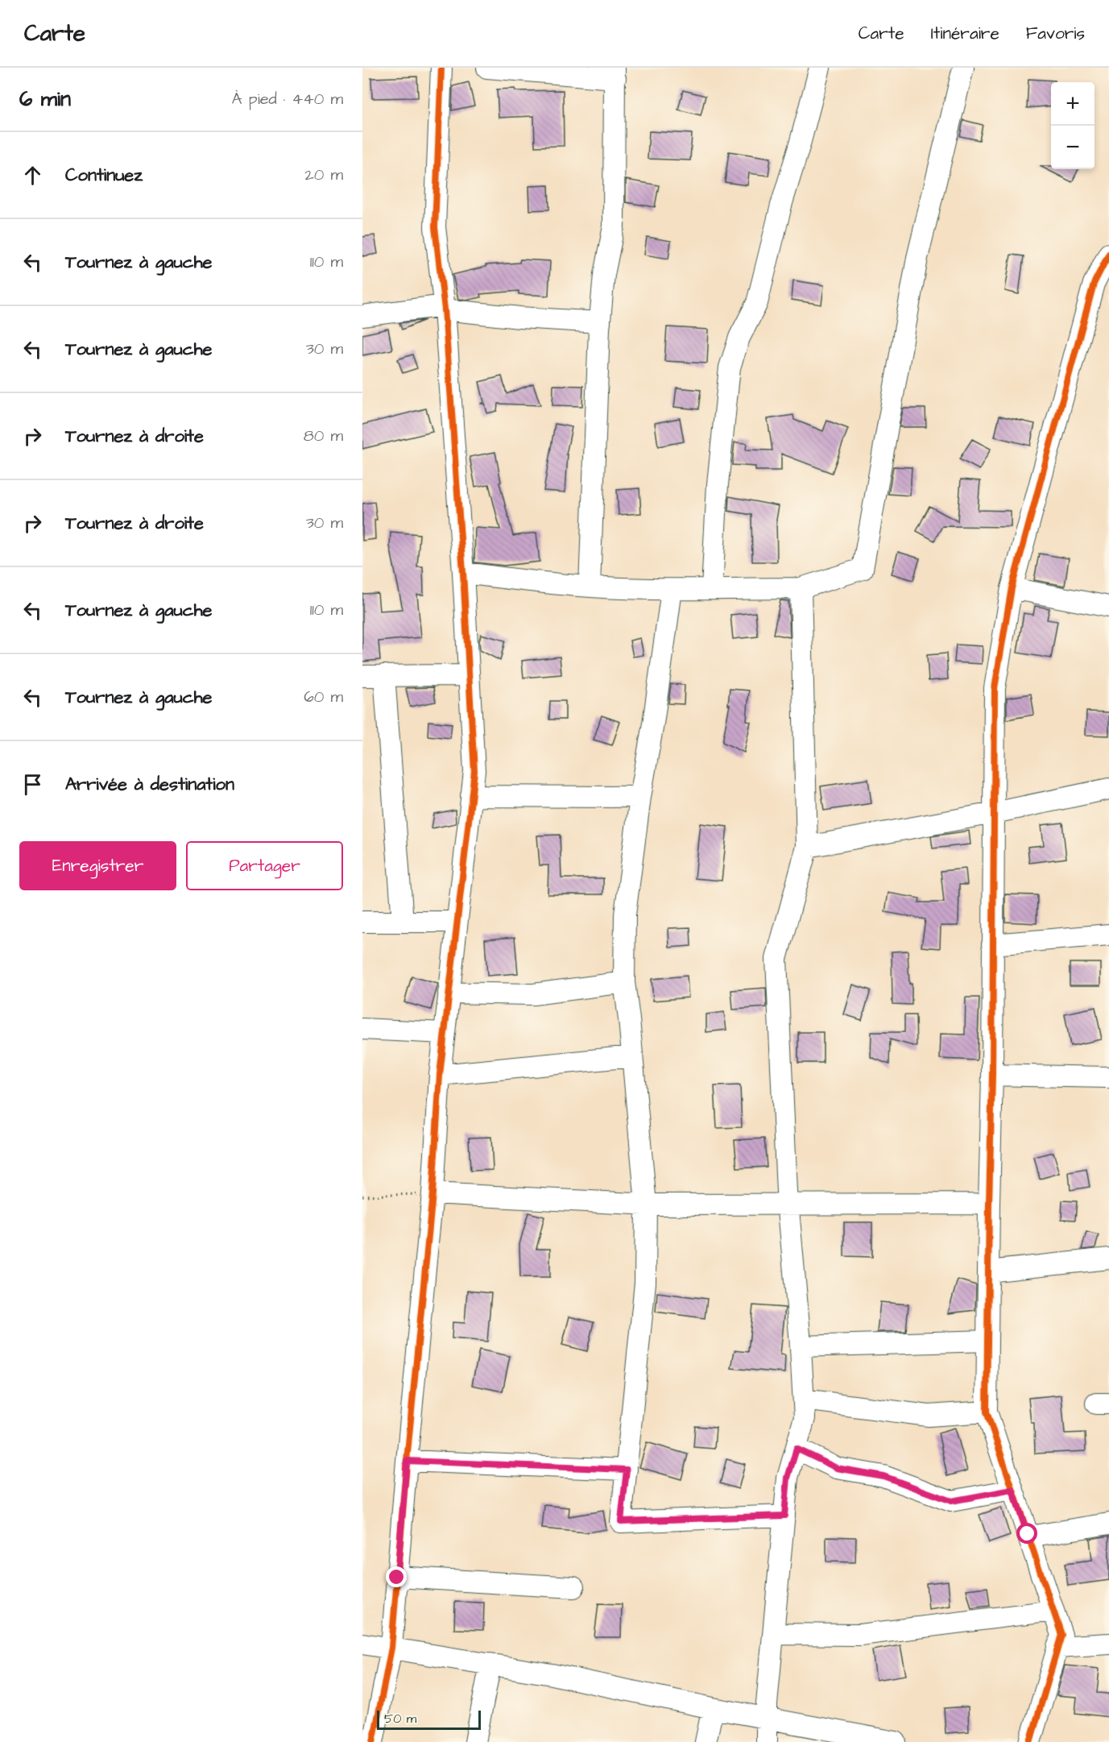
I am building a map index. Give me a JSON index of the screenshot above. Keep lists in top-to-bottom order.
{
  "scale_bar": "50 m",
  "page": {
    "header": "Carte",
    "nav": ["Carte", "Itinéraire", "Favoris"],
    "heading": ["6 min", "À pied · 440 m"],
    "map_buttons": ["+", "−"],
    "list": [
      ["Continuez", "20 m"],
      ["Tournez à gauche", "110 m"],
      ["Tournez à gauche", "30 m"],
      ["Tournez à droite", "80 m"],
      ["Tournez à droite", "30 m"],
      ["Tournez à gauche", "110 m"],
      ["Tournez à gauche", "60 m"],
      "Arrivée à destination"
    ],
    "buttons": ["Enregistrer", "Partager"],
    "scale": "50 m"
  }
}
